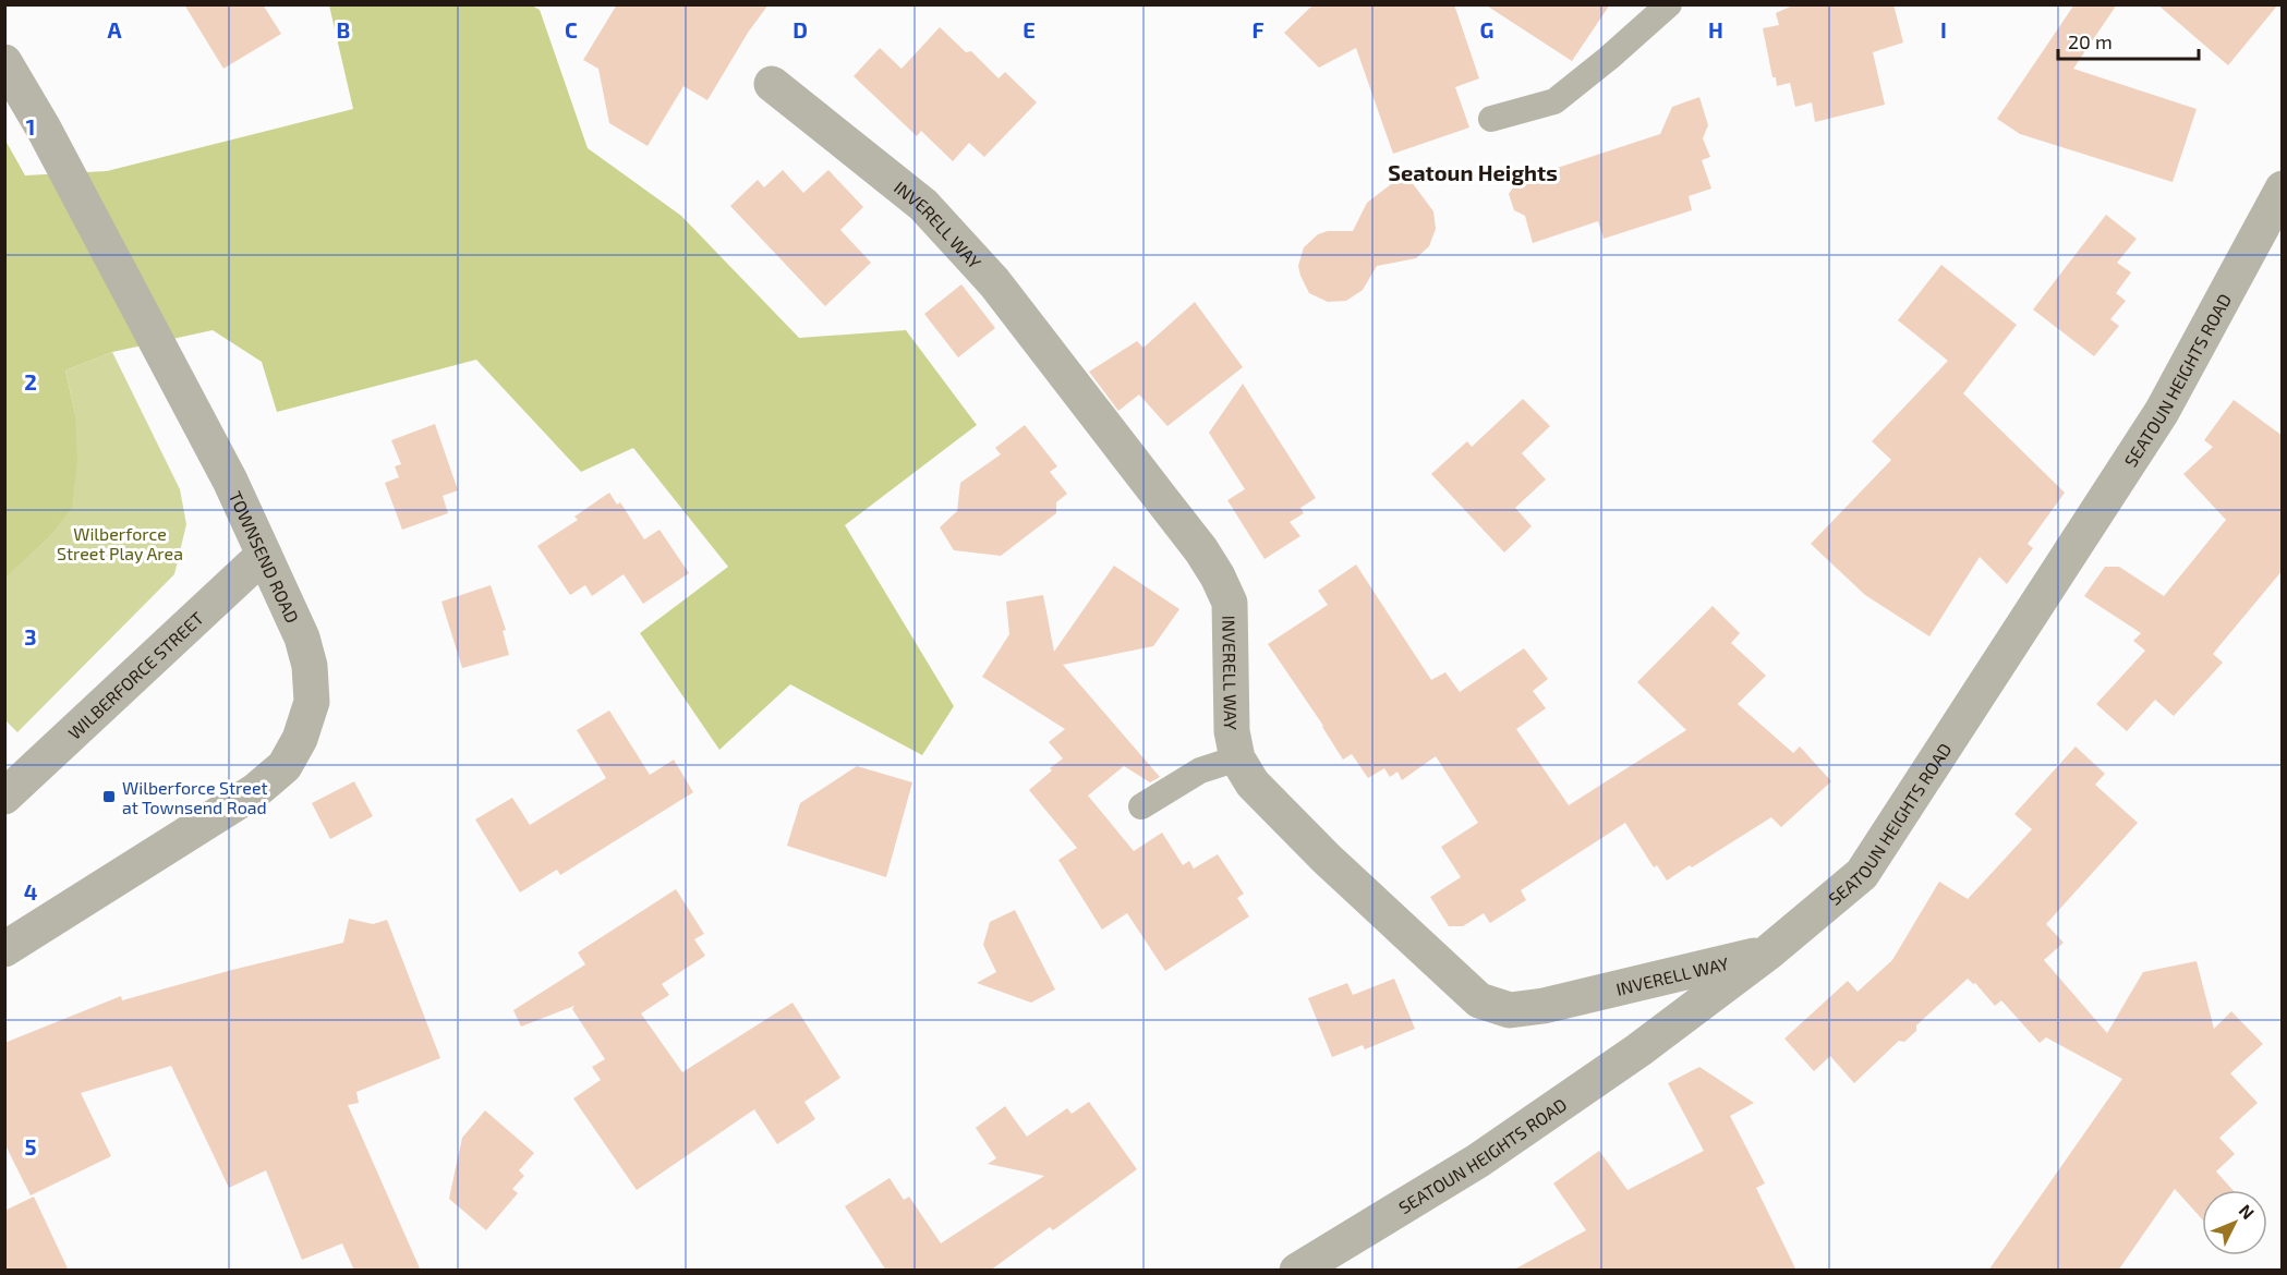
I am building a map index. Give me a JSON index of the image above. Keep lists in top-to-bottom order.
{
  "streets": {
    "street": [
      "INVERELL WAY",
      "SEATOUN HEIGHTS ROAD",
      "TOWNSEND ROAD",
      "WILBERFORCE STREET"
    ]
  },
  "crossings": [
    ["INVERELL WAY", "SEATOUN HEIGHTS ROAD"],
    ["TOWNSEND ROAD", "WILBERFORCE STREET"]
  ],
  "districts": ["Seatoun Heights"],
  "parks": ["Wilberforce Street Play Area"],
  "places": {
    "transit": ["Wilberforce Street at Townsend Road"]
  },
  "scale_bar": "20 m",
  "north": "top right",
  "grid": {
    "columns": [
      "A",
      "B",
      "C",
      "D",
      "E",
      "F",
      "G",
      "H",
      "I"
    ],
    "rows": [
      "1",
      "2",
      "3",
      "4",
      "5"
    ]
  }
}
